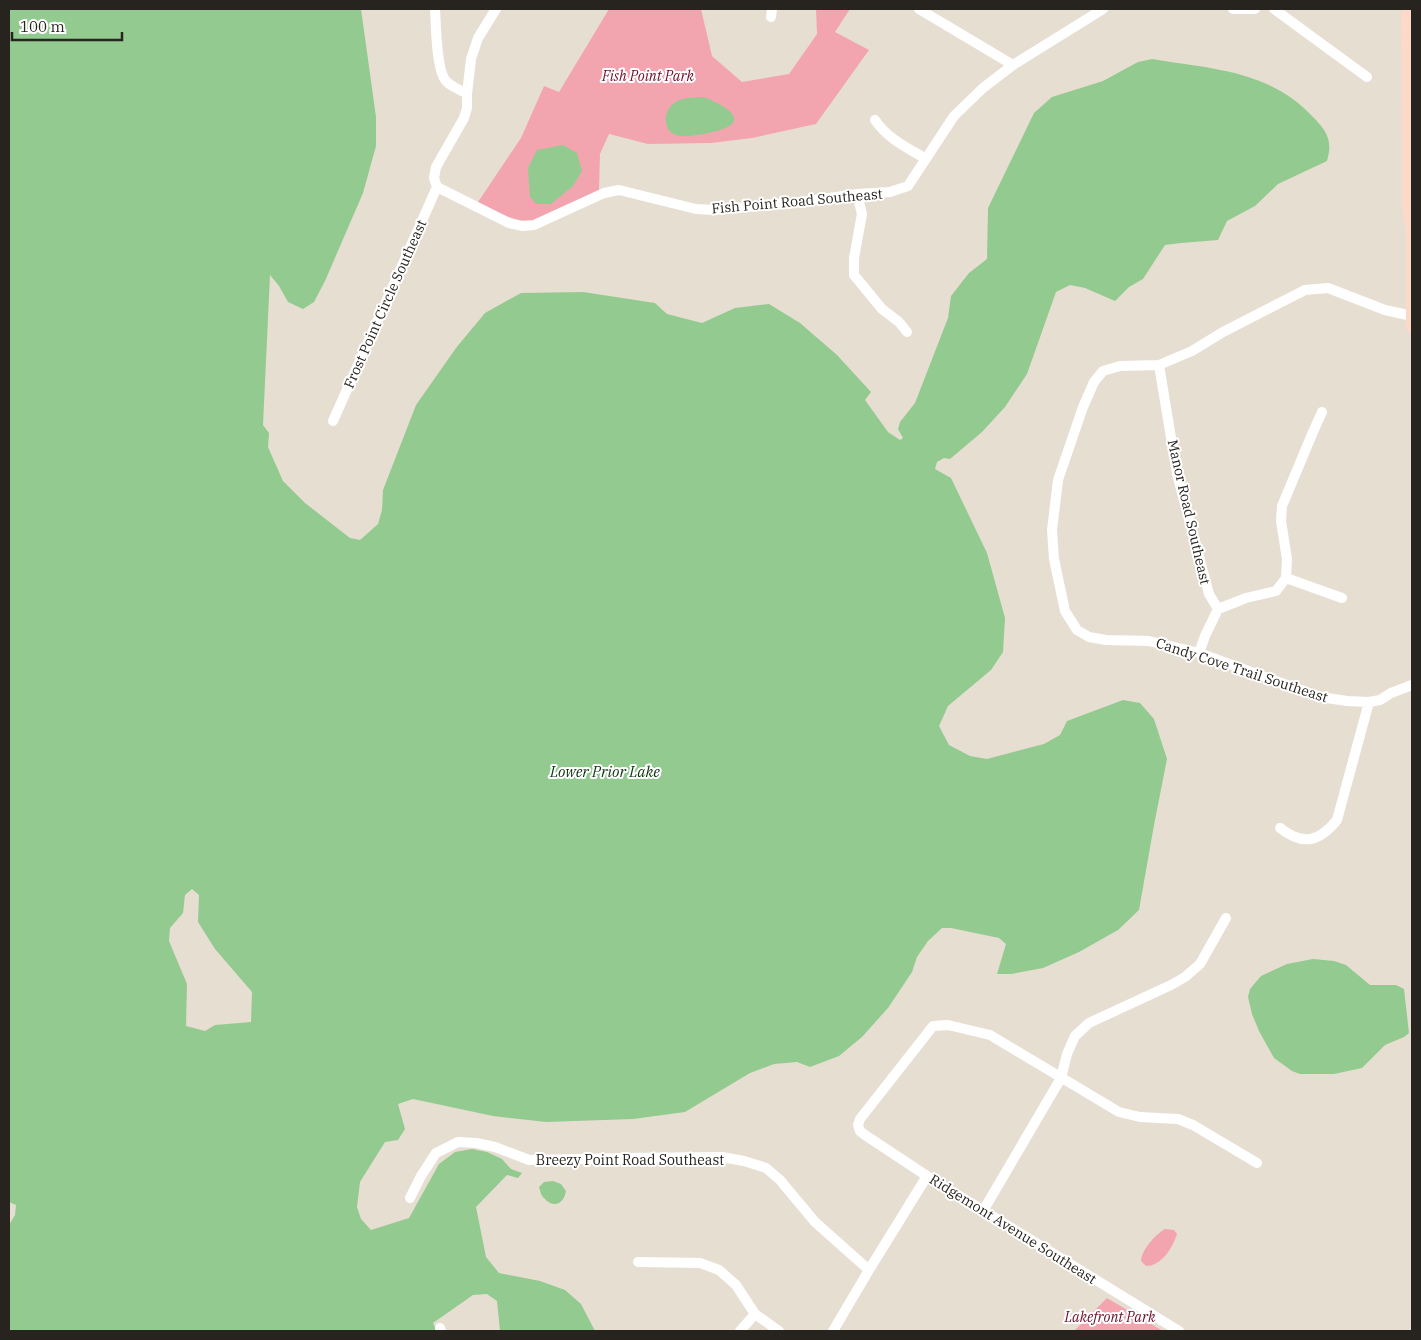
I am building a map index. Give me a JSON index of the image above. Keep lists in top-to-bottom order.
{
  "streets": {
    "street": [
      "Fish Point Road Southeast",
      "Frost Point Circle Southeast",
      "Manor Road Southeast",
      "Candy Cove Trail Southeast",
      "Breezy Point Road Southeast",
      "Ridgemont Avenue Southeast"
    ]
  },
  "crossings": [
    ["Fish Point Road Southeast", "Frost Point Circle Southeast"],
    ["Manor Road Southeast", "Candy Cove Trail Southeast"]
  ],
  "water": ["Lower Prior Lake"],
  "parks": ["Fish Point Park", "Lakefront Park"],
  "scale_bar": "100 m"
}
